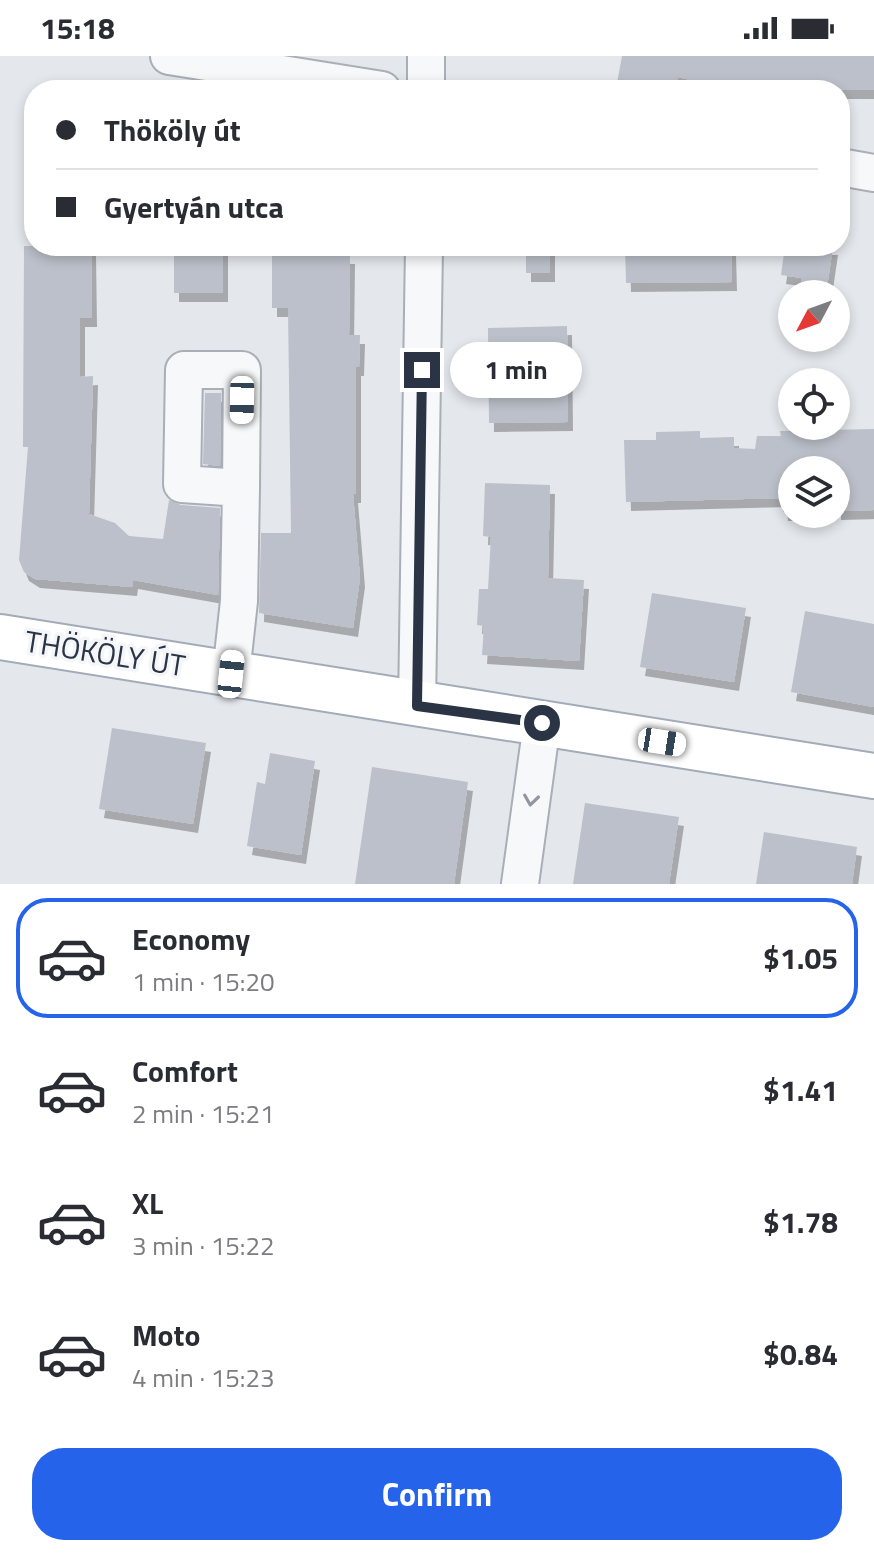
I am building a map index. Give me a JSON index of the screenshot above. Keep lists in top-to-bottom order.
{
  "streets": {
    "main road": ["THÖKÖLY ÚT"]
  },
  "north": "bottom left",
  "page": {
    "status": "15:18",
    "banner": ["Thököly út", "Gyertyán utca"],
    "bubble": "1 min",
    "list": [
      {
        "name": "Economy",
        "note": "1 min · 15:20",
        "value": "$1.05"
      },
      {
        "name": "Comfort",
        "note": "2 min · 15:21",
        "value": "$1.41"
      },
      {
        "name": "XL",
        "note": "3 min · 15:22",
        "value": "$1.78"
      },
      {
        "name": "Moto",
        "note": "4 min · 15:23",
        "value": "$0.84"
      }
    ],
    "buttons": "Confirm"
  }
}
